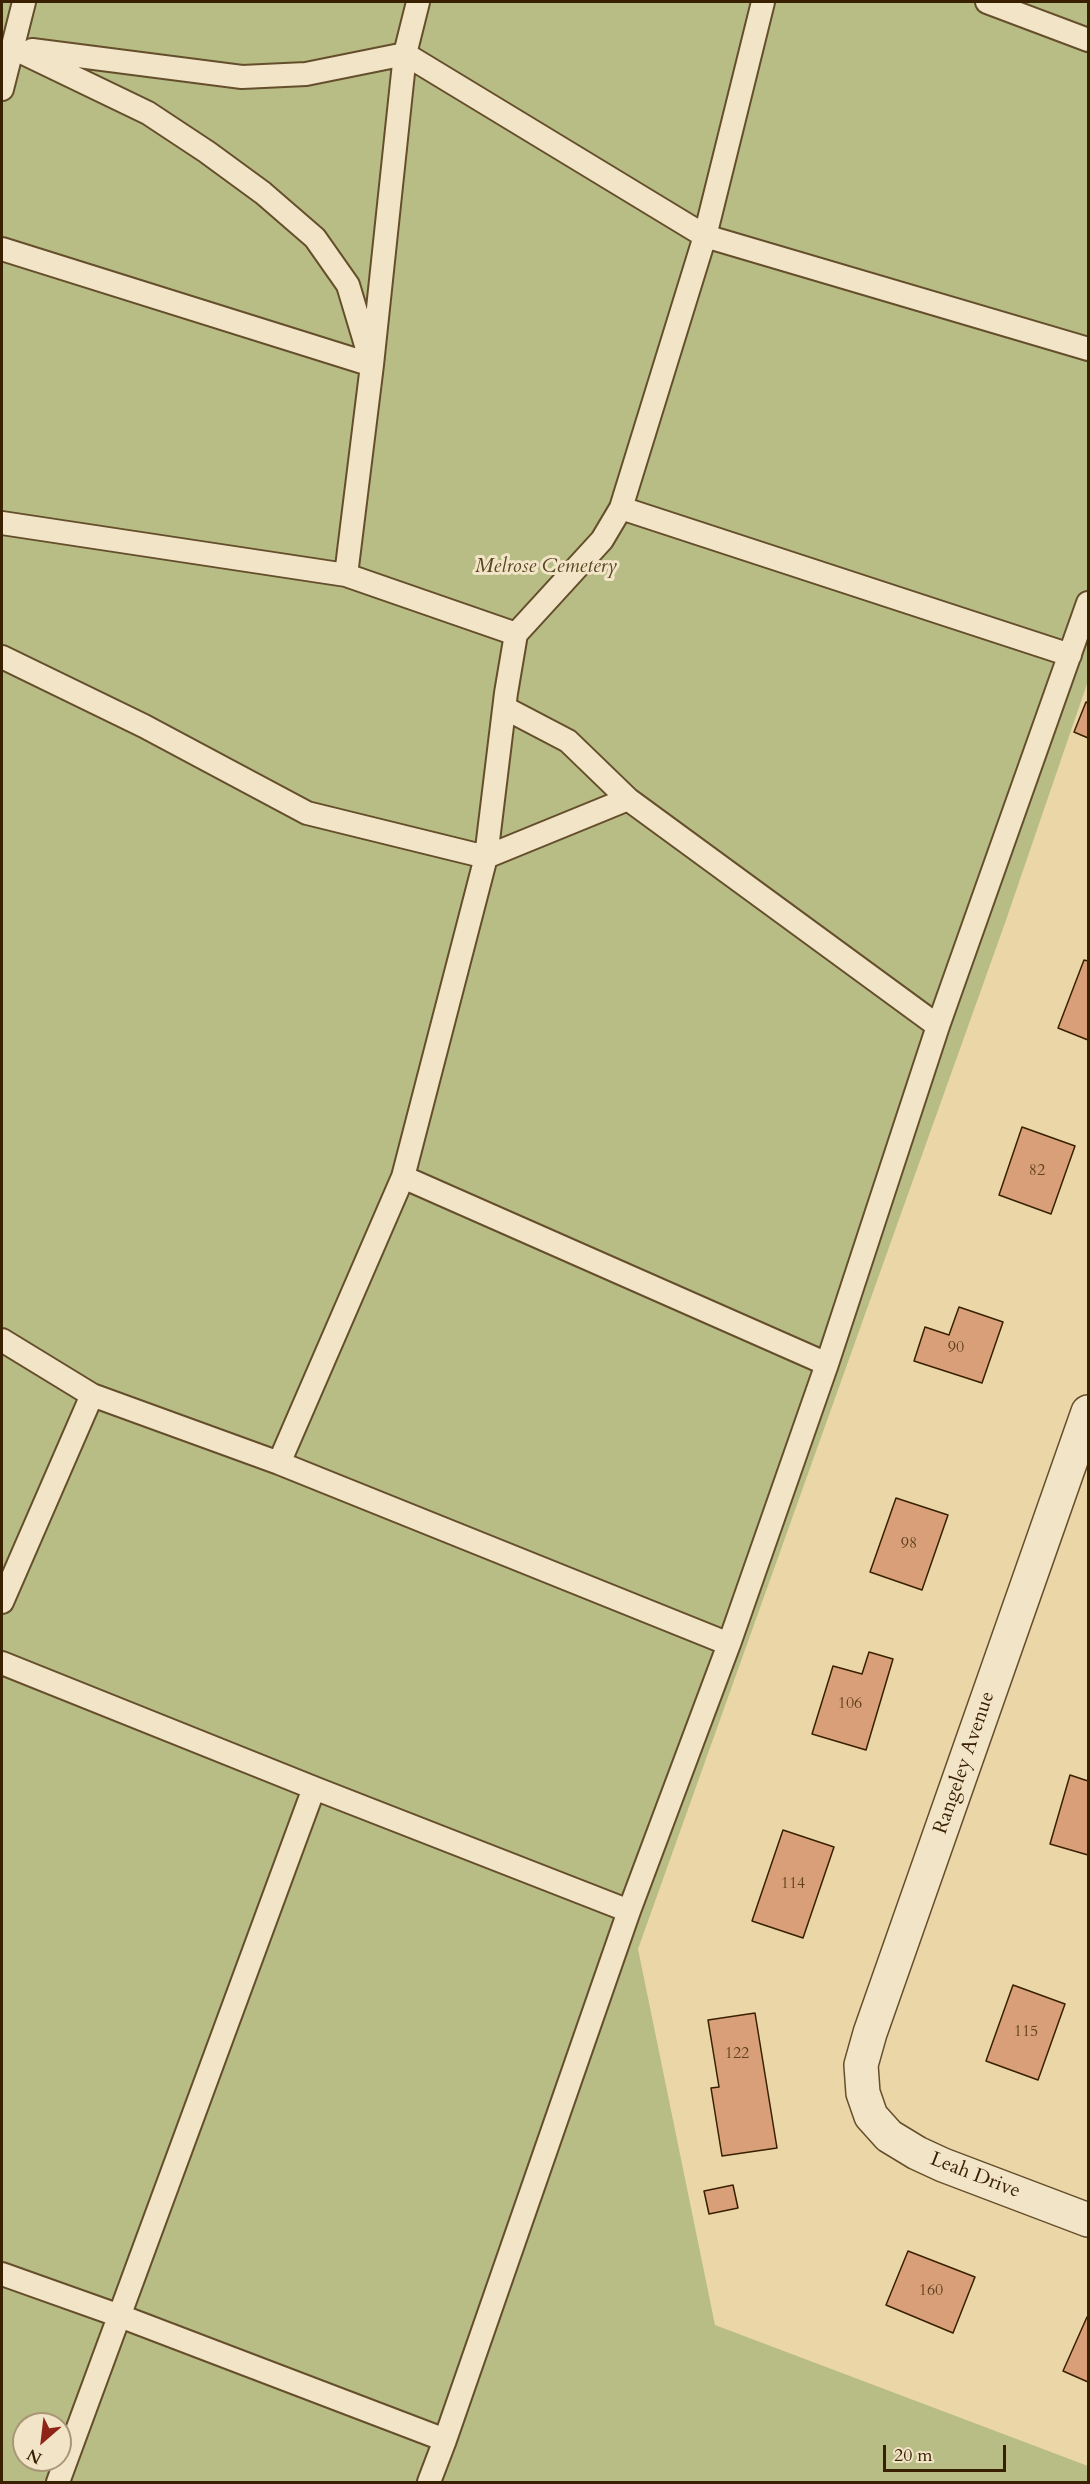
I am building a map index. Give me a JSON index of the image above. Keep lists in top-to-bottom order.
{
  "streets": {
    "street": ["Rangeley Avenue", "Leah Drive"]
  },
  "crossings": [
    ["Rangeley Avenue", "Leah Drive"]
  ],
  "parks": ["Melrose Cemetery"],
  "house_numbers": [
    "82",
    "90",
    "98",
    "106",
    "114",
    "115",
    "122",
    "160"
  ],
  "scale_bar": "20 m",
  "north": "bottom left"
}
